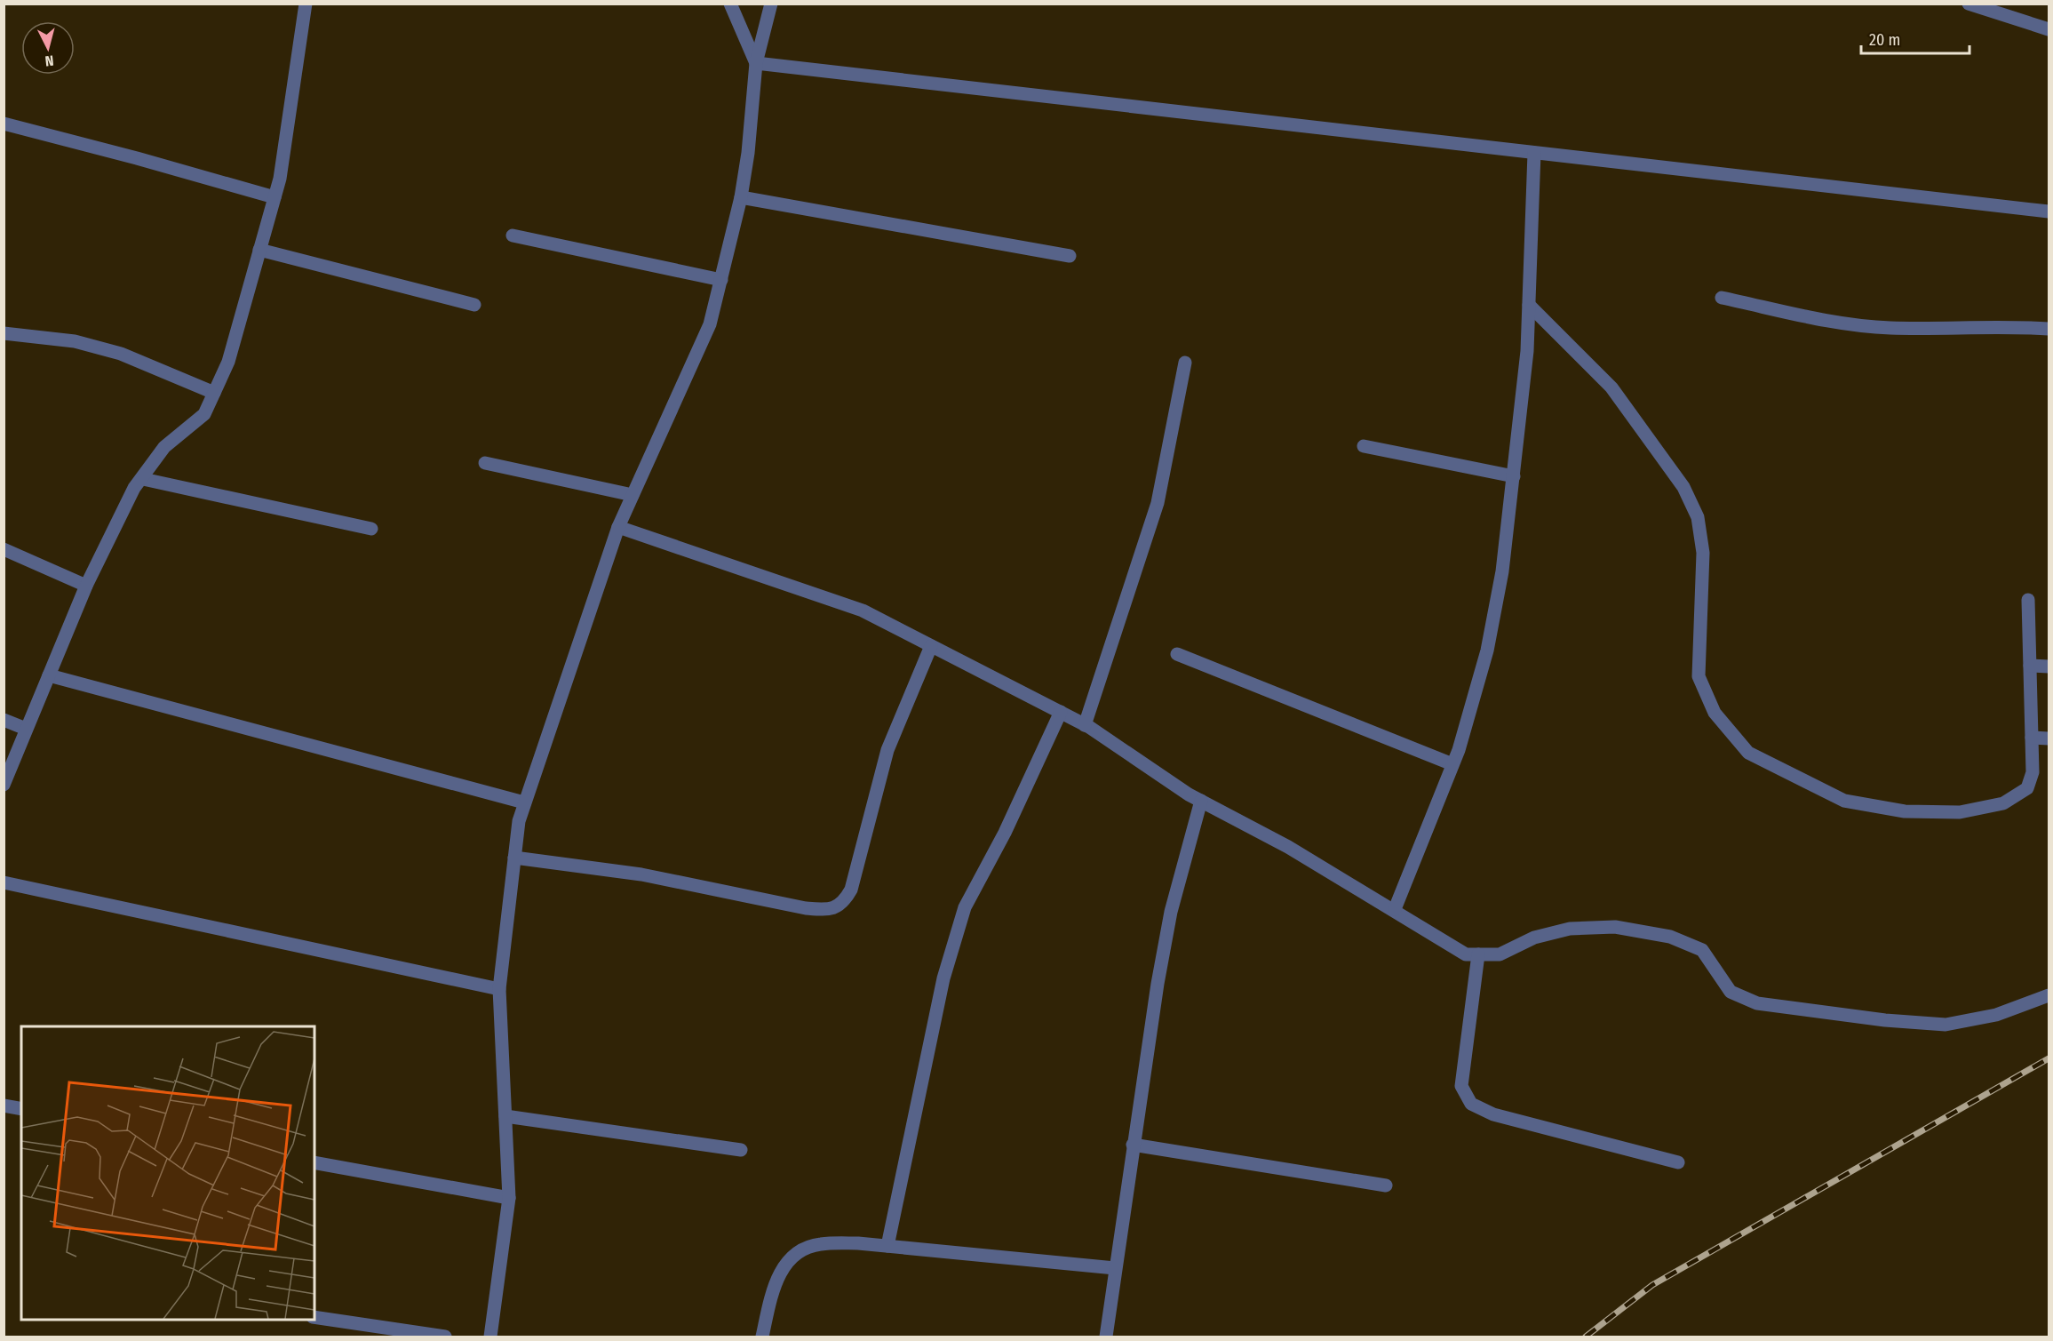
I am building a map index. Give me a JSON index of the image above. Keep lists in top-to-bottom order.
{
  "scale_bar": "20 m",
  "north": "bottom"
}
